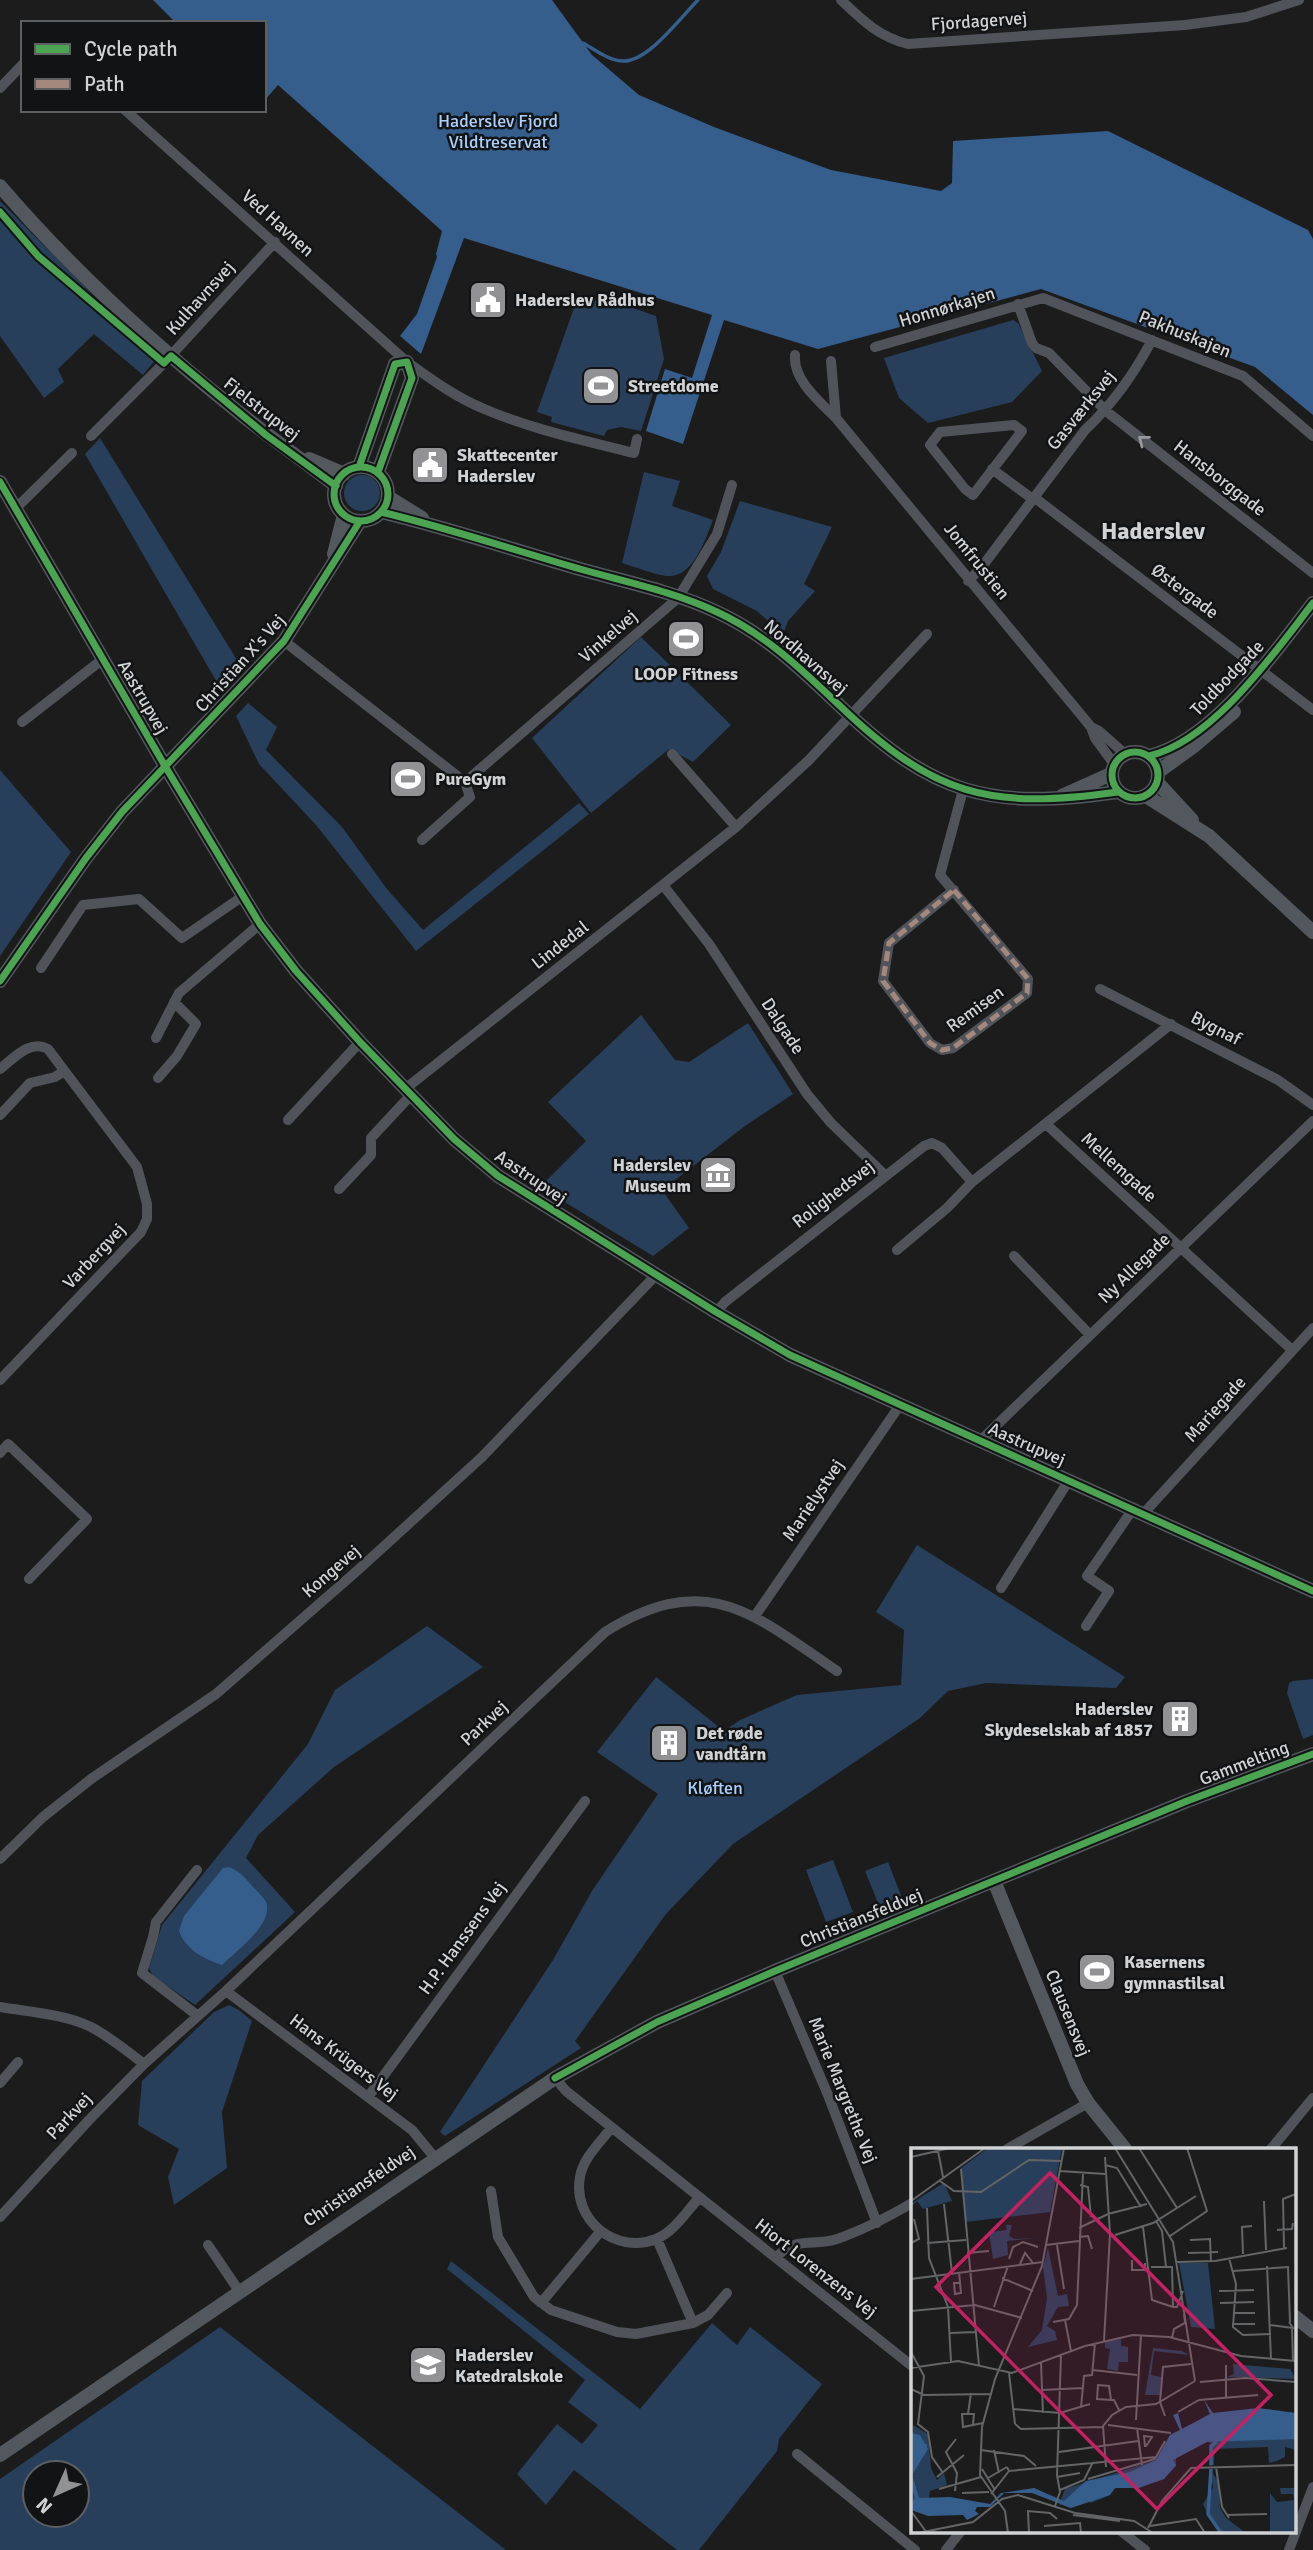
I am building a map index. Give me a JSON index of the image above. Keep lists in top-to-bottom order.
{
  "streets": {
    "street": [
      "Fjordagervej",
      "Ved Havnen",
      "Kulhavnsvej",
      "Honnørkajen",
      "Pakhuskajen",
      "Fjelstrupvej",
      "Gasværksvej",
      "Hansborggade",
      "Jomfrustien",
      "Østergade",
      "Vinkelvej",
      "Nordhavnsvej",
      "Christian X's Vej",
      "Toldbodgade",
      "Aastrupvej",
      "Lindedal",
      "Remisen",
      "Dalgade",
      "Bygnaf",
      "Mellemgade",
      "Rolighedsvej",
      "Varbergvej",
      "Ny Allegade",
      "Mariegade",
      "Marielystvej",
      "Kongevej",
      "Parkvej",
      "Gammelting",
      "Christiansfeldvej",
      "H.P. Hanssens Vej",
      "Clausensvej",
      "Hans Krügers Vej",
      "Marie Margrethe Vej",
      "Hiort Lorenzens Vej"
    ]
  },
  "crossings": [
    ["Ved Havnen", "Kulhavnsvej"],
    ["Kulhavnsvej", "Fjelstrupvej"],
    ["Honnørkajen", "Pakhuskajen"],
    ["Honnørkajen", "Hansborggade"],
    ["Pakhuskajen", "Gasværksvej"],
    ["Pakhuskajen", "Hansborggade"],
    ["Fjelstrupvej", "Nordhavnsvej"],
    ["Fjelstrupvej", "Christian X's Vej"],
    ["Gasværksvej", "Hansborggade"],
    ["Gasværksvej", "Jomfrustien"],
    ["Gasværksvej", "Østergade"],
    ["Jomfrustien", "Nordhavnsvej"],
    ["Jomfrustien", "Toldbodgade"],
    ["Østergade", "Toldbodgade"],
    ["Vinkelvej", "Nordhavnsvej"],
    ["Nordhavnsvej", "Christian X's Vej"],
    ["Nordhavnsvej", "Toldbodgade"],
    ["Nordhavnsvej", "Lindedal"],
    ["Nordhavnsvej", "Remisen"],
    ["Christian X's Vej", "Aastrupvej"],
    ["Aastrupvej", "Lindedal"],
    ["Aastrupvej", "Rolighedsvej"],
    ["Aastrupvej", "Ny Allegade"],
    ["Aastrupvej", "Mariegade"],
    ["Aastrupvej", "Marielystvej"],
    ["Aastrupvej", "Kongevej"],
    ["Lindedal", "Dalgade"],
    ["Dalgade", "Rolighedsvej"],
    ["Mellemgade", "Ny Allegade"],
    ["Mellemgade", "Mariegade"],
    ["Marielystvej", "Parkvej"],
    ["Parkvej", "Hans Krügers Vej"],
    ["Gammelting", "Christiansfeldvej"],
    ["Christiansfeldvej", "Clausensvej"],
    ["Christiansfeldvej", "Hans Krügers Vej"],
    ["Christiansfeldvej", "Marie Margrethe Vej"],
    ["Christiansfeldvej", "Hiort Lorenzens Vej"],
    ["H.P. Hanssens Vej", "Hans Krügers Vej"]
  ],
  "one_way": ["Hansborggade"],
  "districts": ["Haderslev"],
  "parks": ["Haderslev Fjord Vildtreservat", "Kløften"],
  "places": {
    "public building": ["Haderslev Rådhus", "Skattecenter Haderslev"],
    "sports": [
      "Streetdome",
      "LOOP Fitness",
      "PureGym",
      "Kasernens gymnastilsal"
    ],
    "museum": ["Haderslev Museum"],
    "building": ["Haderslev Skydeselskab af 1857", "Det røde vandtårn"],
    "school or university": ["Haderslev Katedralskole"]
  },
  "legend": ["Cycle path", "Path"],
  "north": "bottom left"
}
